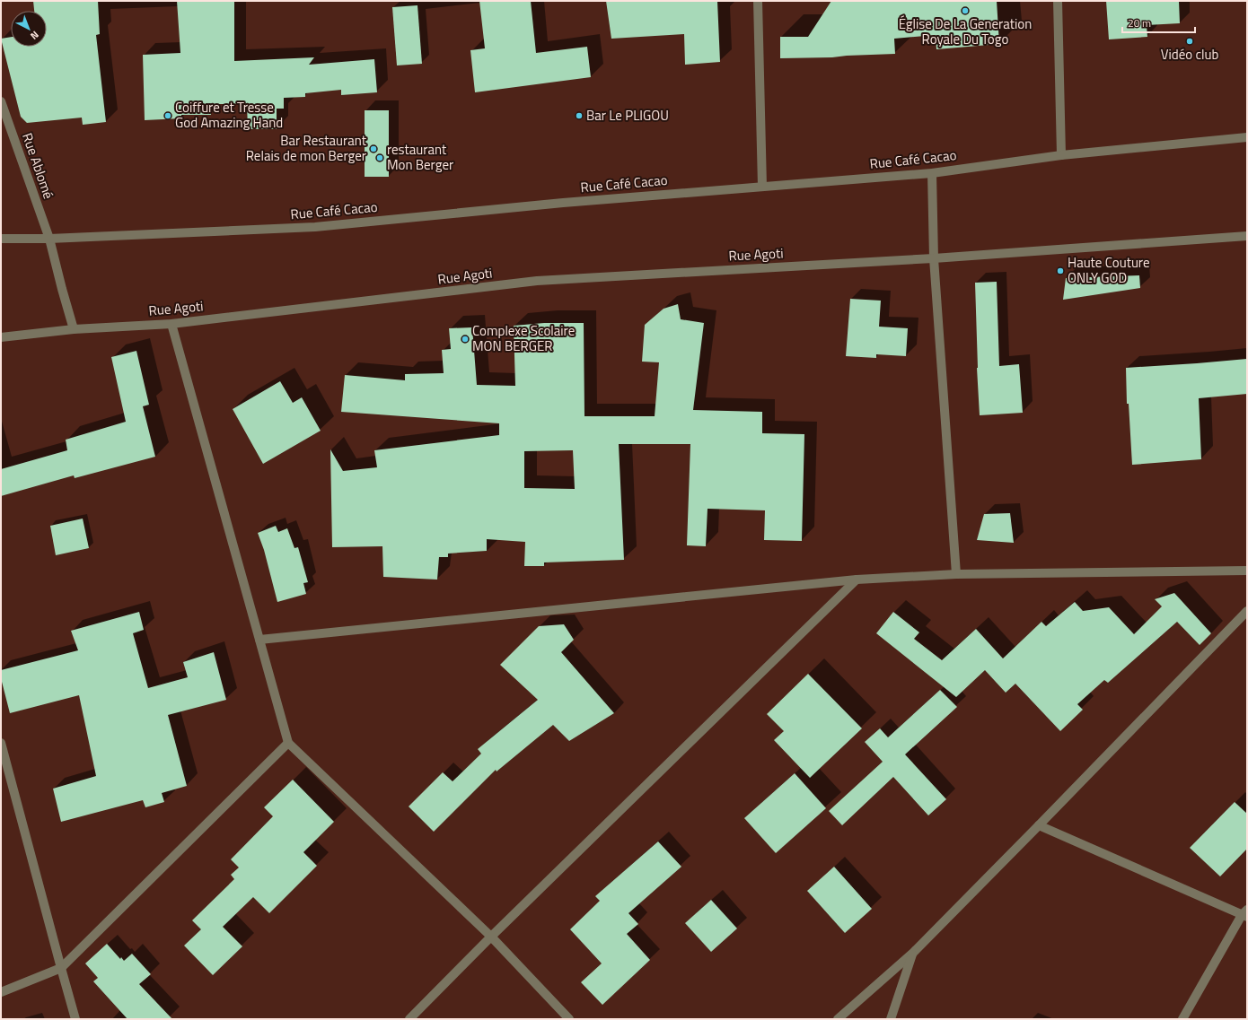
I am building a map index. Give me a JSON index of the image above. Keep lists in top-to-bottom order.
{
  "streets": {
    "street": ["Rue Café Cacao", "Rue Ablomé", "Rue Agoti"]
  },
  "crossings": [
    ["Rue Café Cacao", "Rue Ablomé"],
    ["Rue Ablomé", "Rue Agoti"]
  ],
  "places": [
    "Église De La Generation Royale Du Togo",
    "Vidéo club",
    "Coiffure et Tresse God Amazing Hand",
    "Bar Le PLIGOU",
    "Bar Restaurant Relais de mon Berger",
    "restaurant Mon Berger",
    "Haute Couture ONLY GOD",
    "Complexe Scolaire MON BERGER"
  ],
  "scale_bar": "20 m",
  "north": "bottom right"
}
